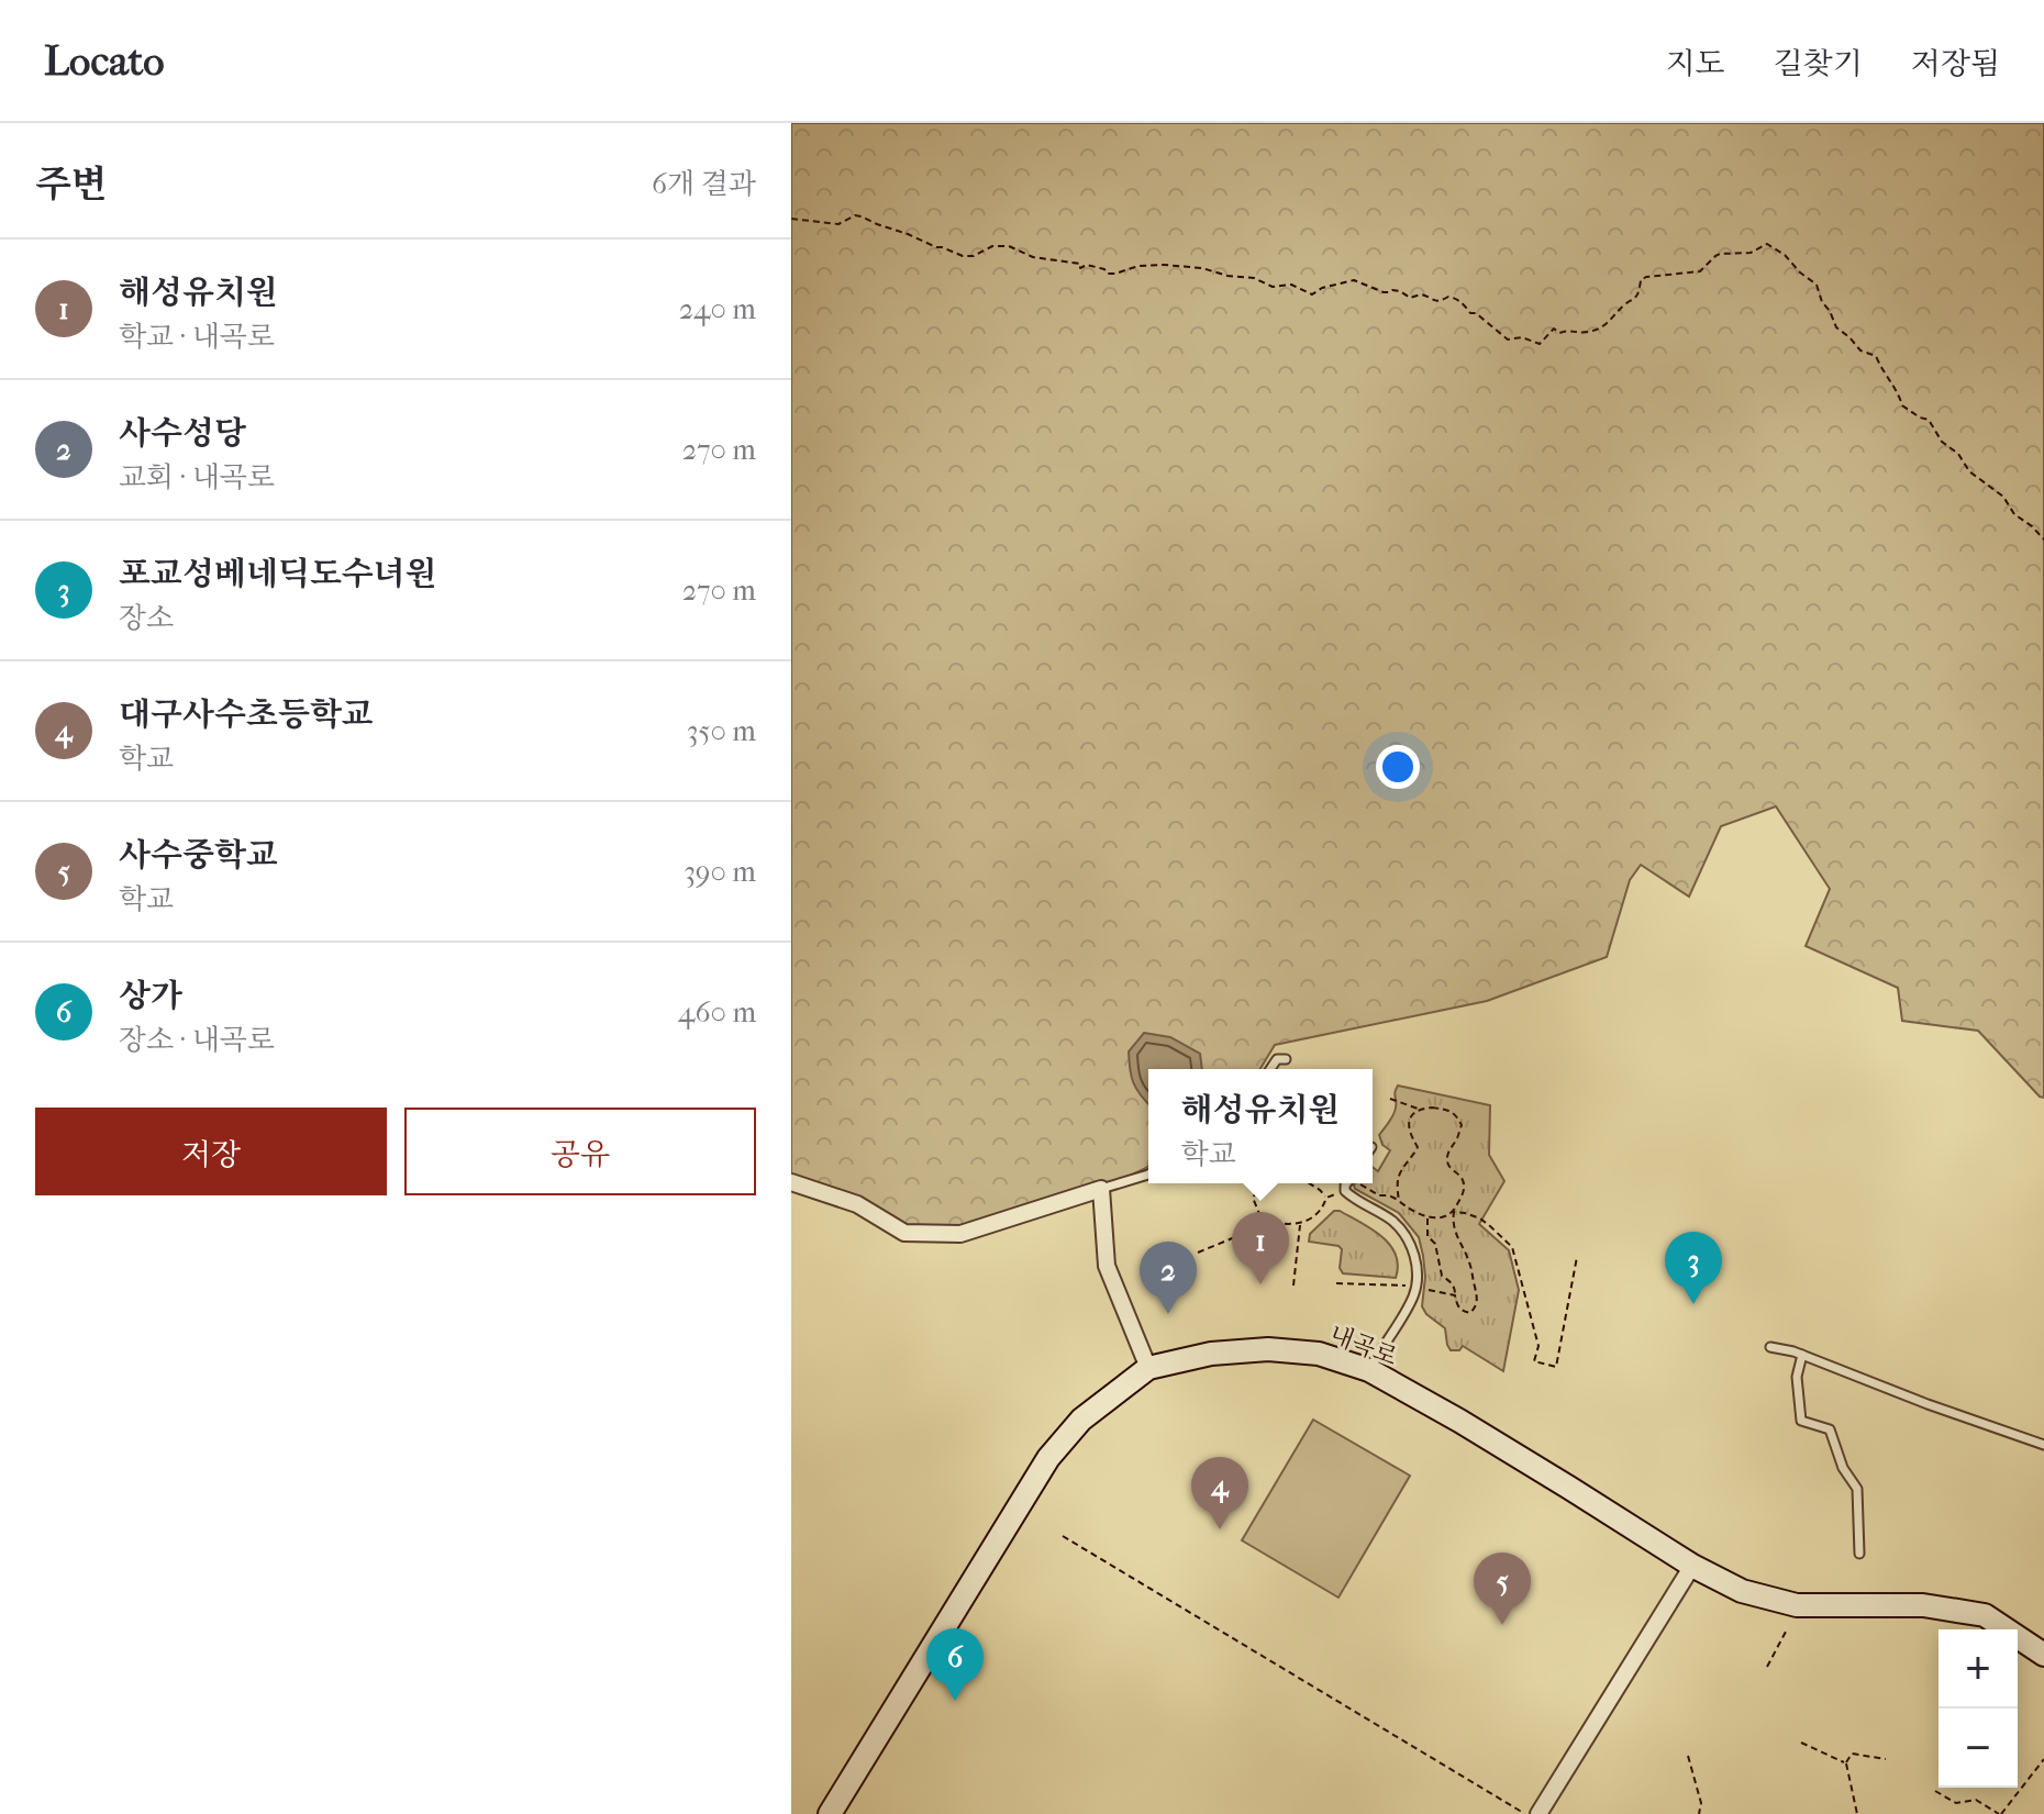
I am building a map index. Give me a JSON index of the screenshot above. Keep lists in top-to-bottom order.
{
  "streets": {
    "main road": ["내곡로"]
  },
  "page": {
    "header": "Locato",
    "nav": ["지도", "길찾기", "저장됨"],
    "heading": ["주변", "6개 결과"],
    "list": [
      {
        "mark": "1",
        "name": "해성유치원",
        "note": "학교 · 내곡로",
        "value": "240 m"
      },
      {
        "mark": "2",
        "name": "사수성당",
        "note": "교회 · 내곡로",
        "value": "270 m"
      },
      {
        "mark": "3",
        "name": "포교성베네딕도수녀원",
        "note": "장소",
        "value": "270 m"
      },
      {
        "mark": "4",
        "name": "대구사수초등학교",
        "note": "학교",
        "value": "350 m"
      },
      {
        "mark": "5",
        "name": "사수중학교",
        "note": "학교",
        "value": "390 m"
      },
      {
        "mark": "6",
        "name": "상가",
        "note": "장소 · 내곡로",
        "value": "460 m"
      }
    ],
    "popup": ["해성유치원", "학교"],
    "buttons": ["저장", "공유"],
    "pins": [
      "1",
      "3",
      "2",
      "4",
      "5",
      "6"
    ],
    "map_buttons": ["+", "−"]
  }
}
